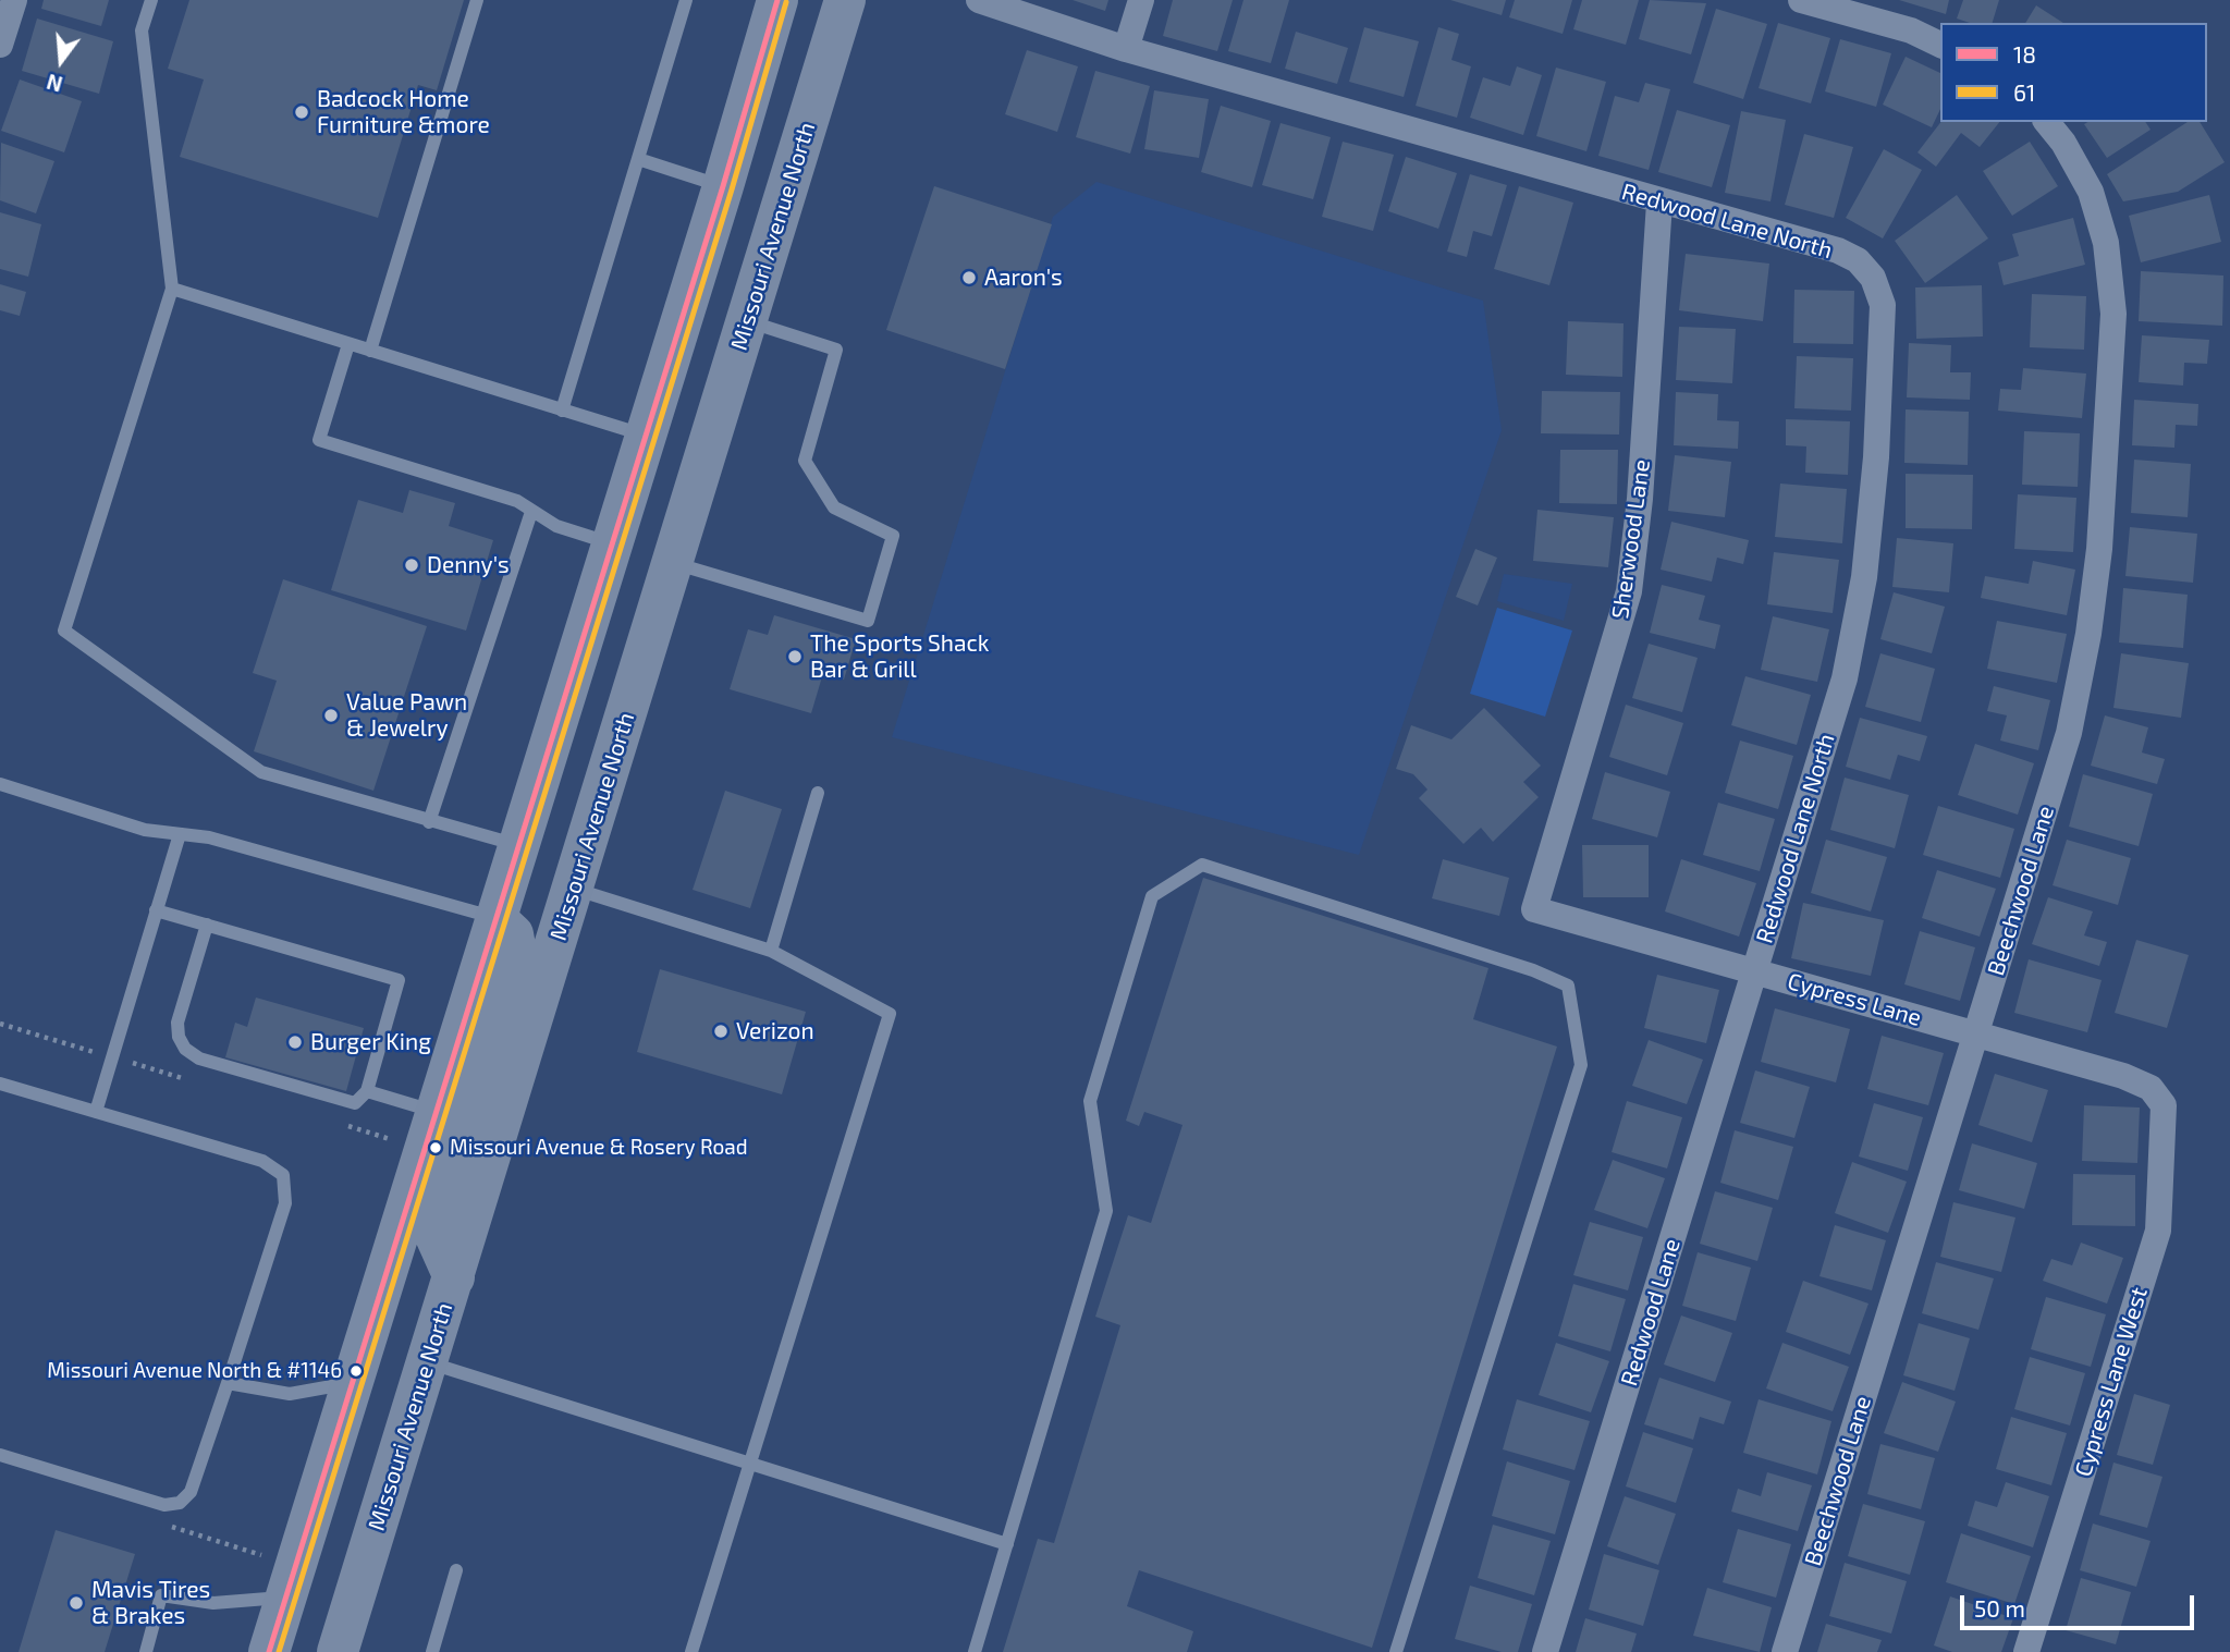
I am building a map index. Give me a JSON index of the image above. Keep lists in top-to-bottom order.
{
  "streets": {
    "main road": ["Missouri Avenue North"],
    "street": [
      "Redwood Lane North",
      "Sherwood Lane",
      "Beechwood Lane",
      "Cypress Lane",
      "Redwood Lane",
      "Cypress Lane West"
    ]
  },
  "crossings": [
    ["Redwood Lane North", "Sherwood Lane"],
    ["Redwood Lane North", "Cypress Lane"],
    ["Redwood Lane North", "Redwood Lane"],
    ["Sherwood Lane", "Cypress Lane"],
    ["Beechwood Lane", "Cypress Lane"],
    ["Cypress Lane", "Redwood Lane"],
    ["Cypress Lane", "Cypress Lane West"]
  ],
  "places": [
    "Badcock Home Furniture &more",
    "Aaron's",
    "Denny's",
    "The Sports Shack Bar & Grill",
    "Value Pawn & Jewelry",
    "Verizon",
    "Burger King",
    "Missouri Avenue & Rosery Road",
    "Missouri Avenue North & #1146",
    "Mavis Tires & Brakes"
  ],
  "lines": ["transit line 18", "transit line 61"],
  "legend": ["18", "61"],
  "scale_bar": "50 m",
  "north": "bottom"
}
